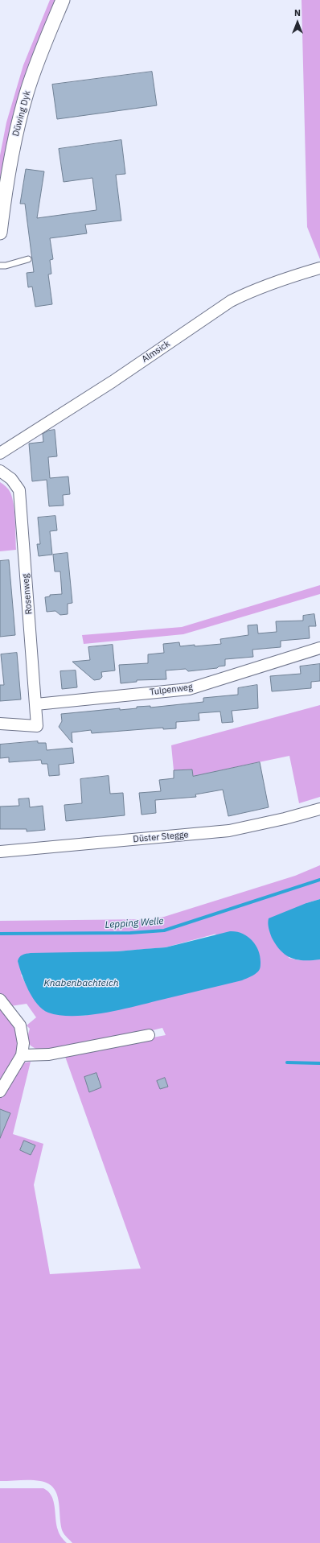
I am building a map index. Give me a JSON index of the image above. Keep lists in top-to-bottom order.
{
  "streets": {
    "street": [
      "Düwing Dyk",
      "Almsick",
      "Rosenweg",
      "Tulpenweg",
      "Düster Stegge"
    ]
  },
  "crossings": [
    ["Rosenweg", "Tulpenweg"]
  ],
  "water": ["Lepping Welle", "Knabenbachteich"],
  "north": "top"
}
